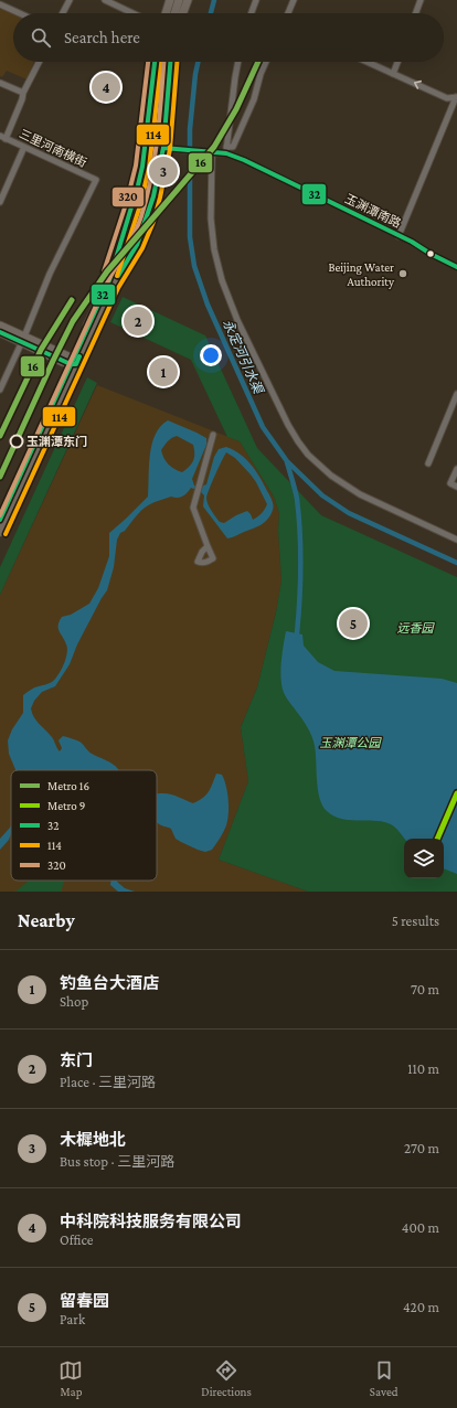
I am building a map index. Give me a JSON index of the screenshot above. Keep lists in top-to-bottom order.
{
  "streets": {
    "street": ["三里河南横街", "玉渊潭南路"]
  },
  "water": ["永定河引水渠"],
  "parks": ["远香园", "玉渊潭公园"],
  "places": ["Beijing Water Authority", "玉渊潭东门"],
  "lines": [
    "metro line 16",
    "transit line 32",
    "transit line 114",
    "transit line 320",
    "metro line 9"
  ],
  "legend": [
    "Metro 16",
    "Metro 9",
    "32",
    "114",
    "320"
  ],
  "page": {
    "search": "Search here",
    "pins": [
      "4",
      "3",
      "2",
      "1",
      "5"
    ],
    "heading": ["Nearby", "5 results"],
    "list": [
      {
        "mark": "1",
        "name": "钓鱼台大酒店",
        "note": "Shop",
        "value": "70 m"
      },
      {
        "mark": "2",
        "name": "东门",
        "note": "Place · 三里河路",
        "value": "110 m"
      },
      {
        "mark": "3",
        "name": "木樨地北",
        "note": "Bus stop · 三里河路",
        "value": "270 m"
      },
      {
        "mark": "4",
        "name": "中科院科技服务有限公司",
        "note": "Office",
        "value": "400 m"
      },
      {
        "mark": "5",
        "name": "留春园",
        "note": "Park",
        "value": "420 m"
      }
    ],
    "nav": ["Map", "Directions", "Saved"]
  }
}
